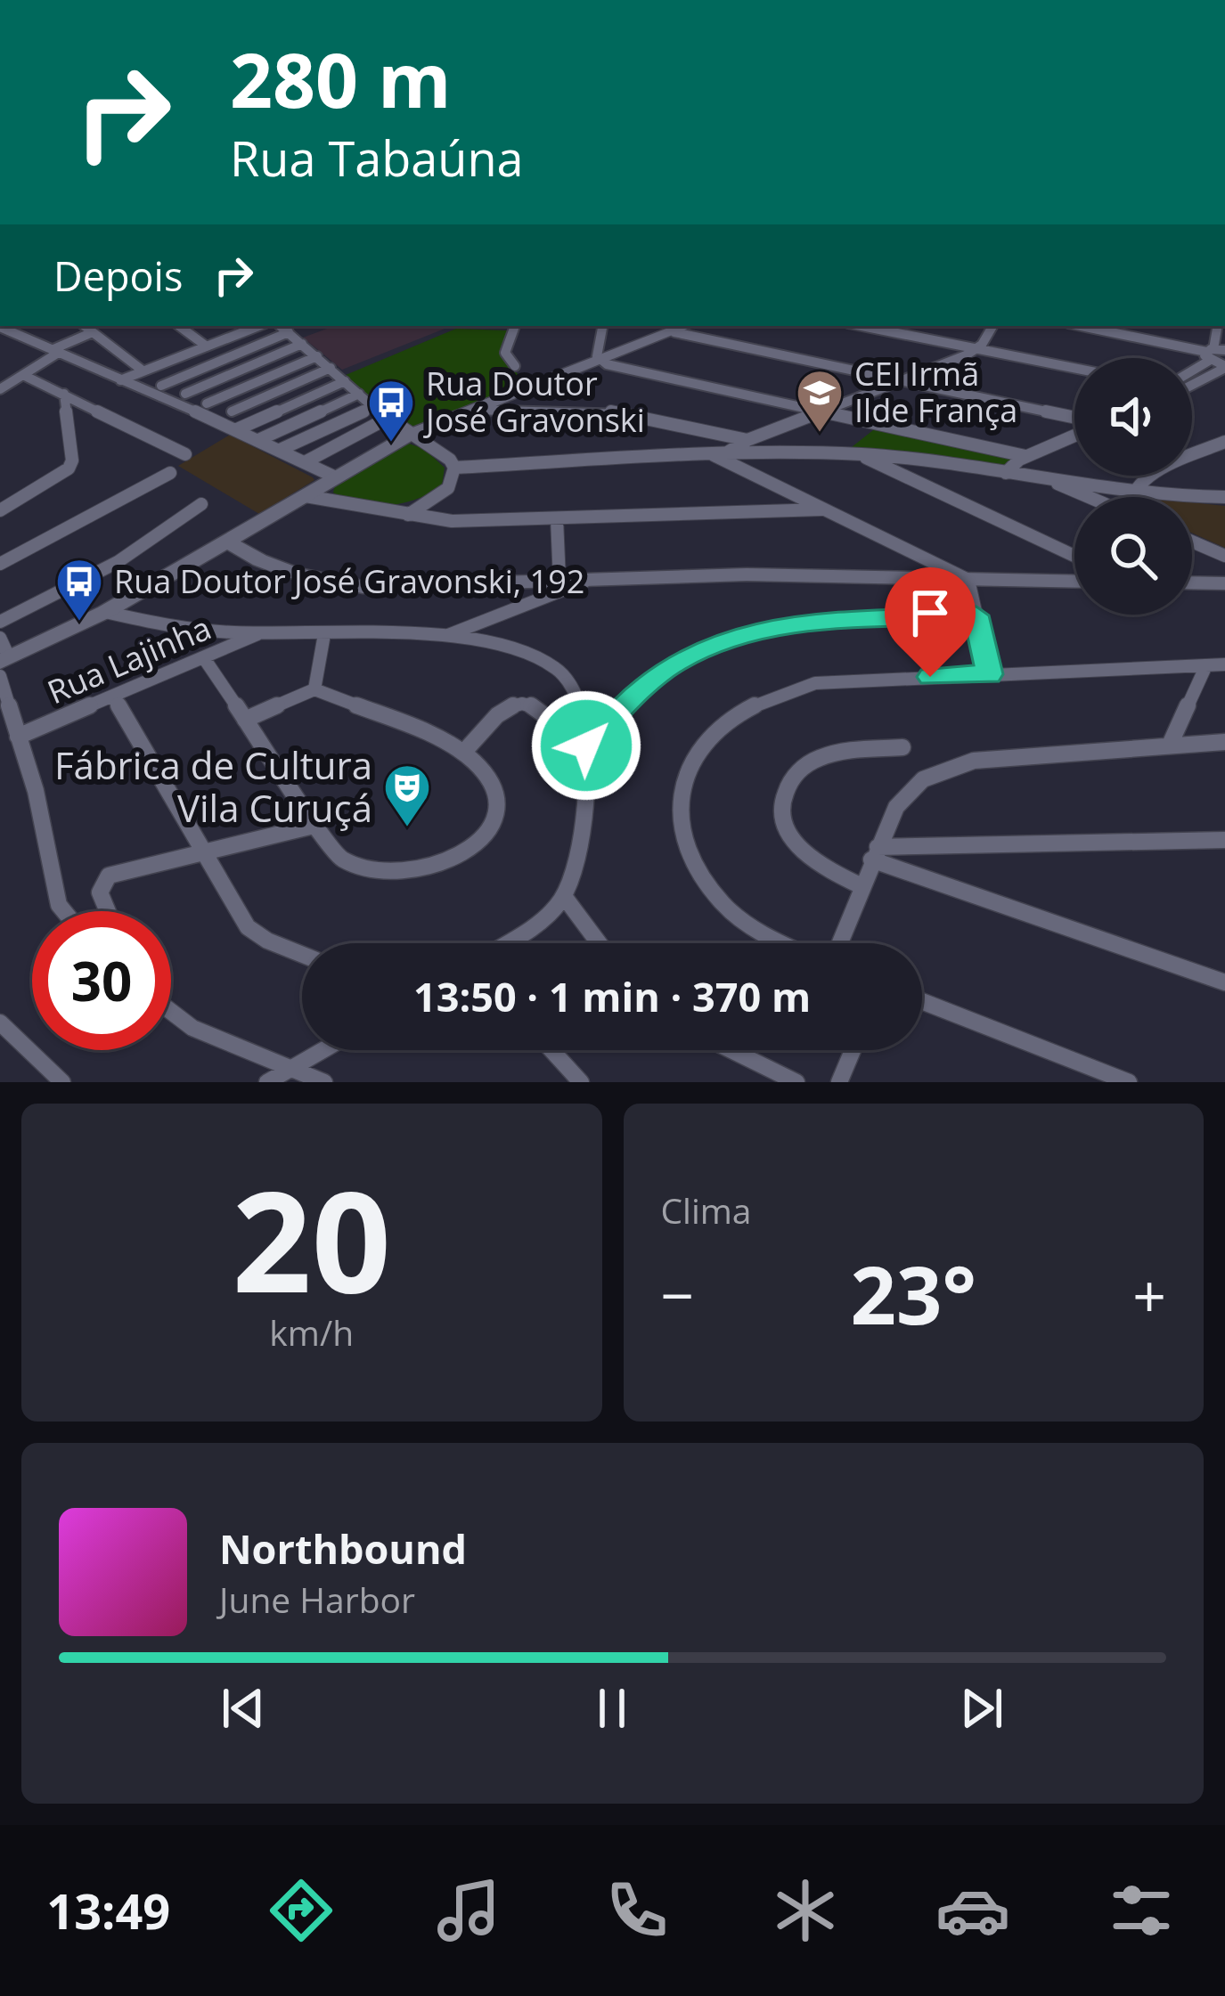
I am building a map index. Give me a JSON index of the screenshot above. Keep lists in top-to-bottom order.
{
  "streets": {
    "street": ["Rua Lajinha"]
  },
  "places": {
    "school or university": ["CEI Irmã Ilde França"],
    "bus stop": ["Rua Doutor José Gravonski", "Rua Doutor José Gravonski, 192"],
    "theatre": ["Fábrica de Cultura Vila Curuçá"]
  },
  "page": {
    "turn": ["280 m", "Rua Tabaúna"],
    "then": "Depois",
    "limit": "30",
    "trip": "13:50 · 1 min · 370 m",
    "tile": [
      ["20", "km/h"],
      "Clima"
    ],
    "heat": ["−", "23°", "+"],
    "song": ["Northbound", "June Harbor"],
    "tabs": "13:49"
  }
}
